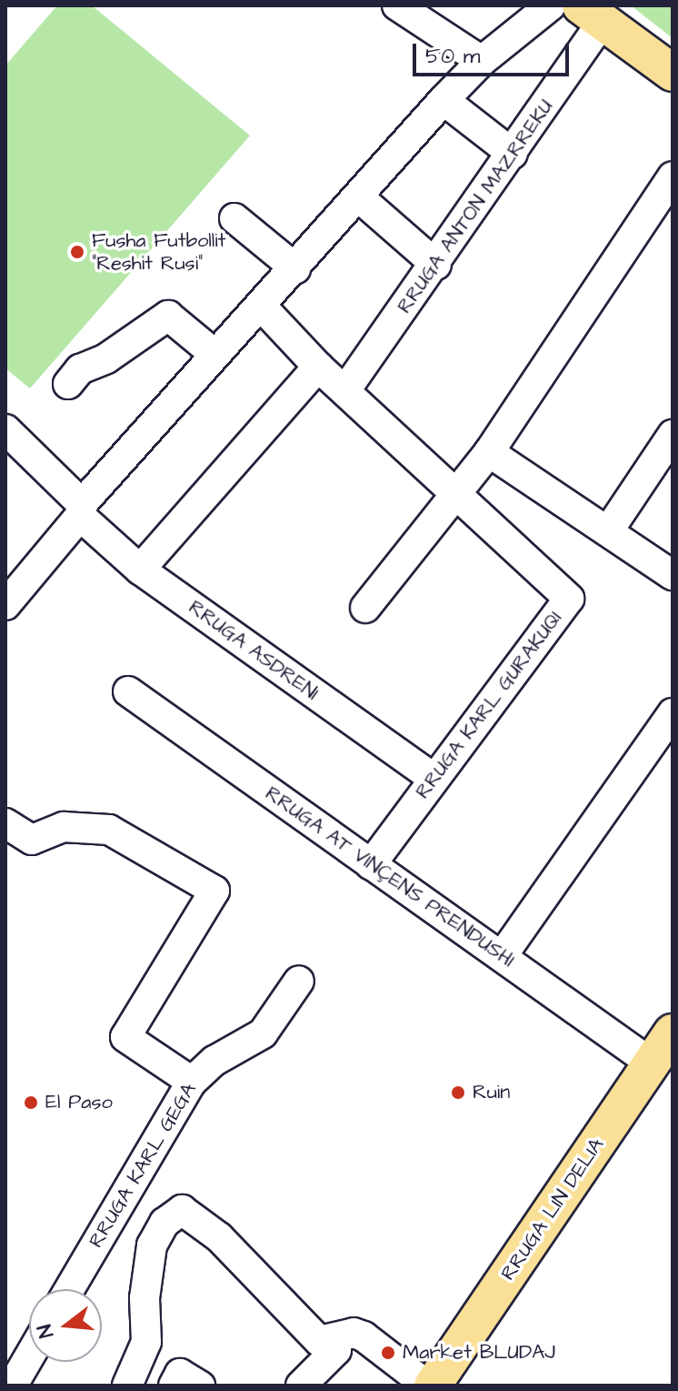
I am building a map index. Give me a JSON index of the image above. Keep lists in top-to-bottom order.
{
  "streets": {
    "main road": ["RRUGA LIN DELIA"],
    "street": [
      "RRUGA ANTON MAZRREKU",
      "RRUGA ASDRENI",
      "RRUGA KARL GURAKUQI",
      "RRUGA AT VINÇENS PRENDUSHI",
      "RRUGA KARL GEGA"
    ]
  },
  "crossings": [
    ["RRUGA ANTON MAZRREKU", "RRUGA KARL GURAKUQI"],
    ["RRUGA ASDRENI", "RRUGA KARL GURAKUQI"],
    ["RRUGA KARL GURAKUQI", "RRUGA AT VINÇENS PRENDUSHI"],
    ["RRUGA AT VINÇENS PRENDUSHI", "RRUGA LIN DELIA"]
  ],
  "places": [
    "Fusha Futbollit \"Reshit Rusi\"",
    "Ruin",
    "El Paso",
    "Market BLUDAJ"
  ],
  "scale_bar": "50 m",
  "north": "left"
}
